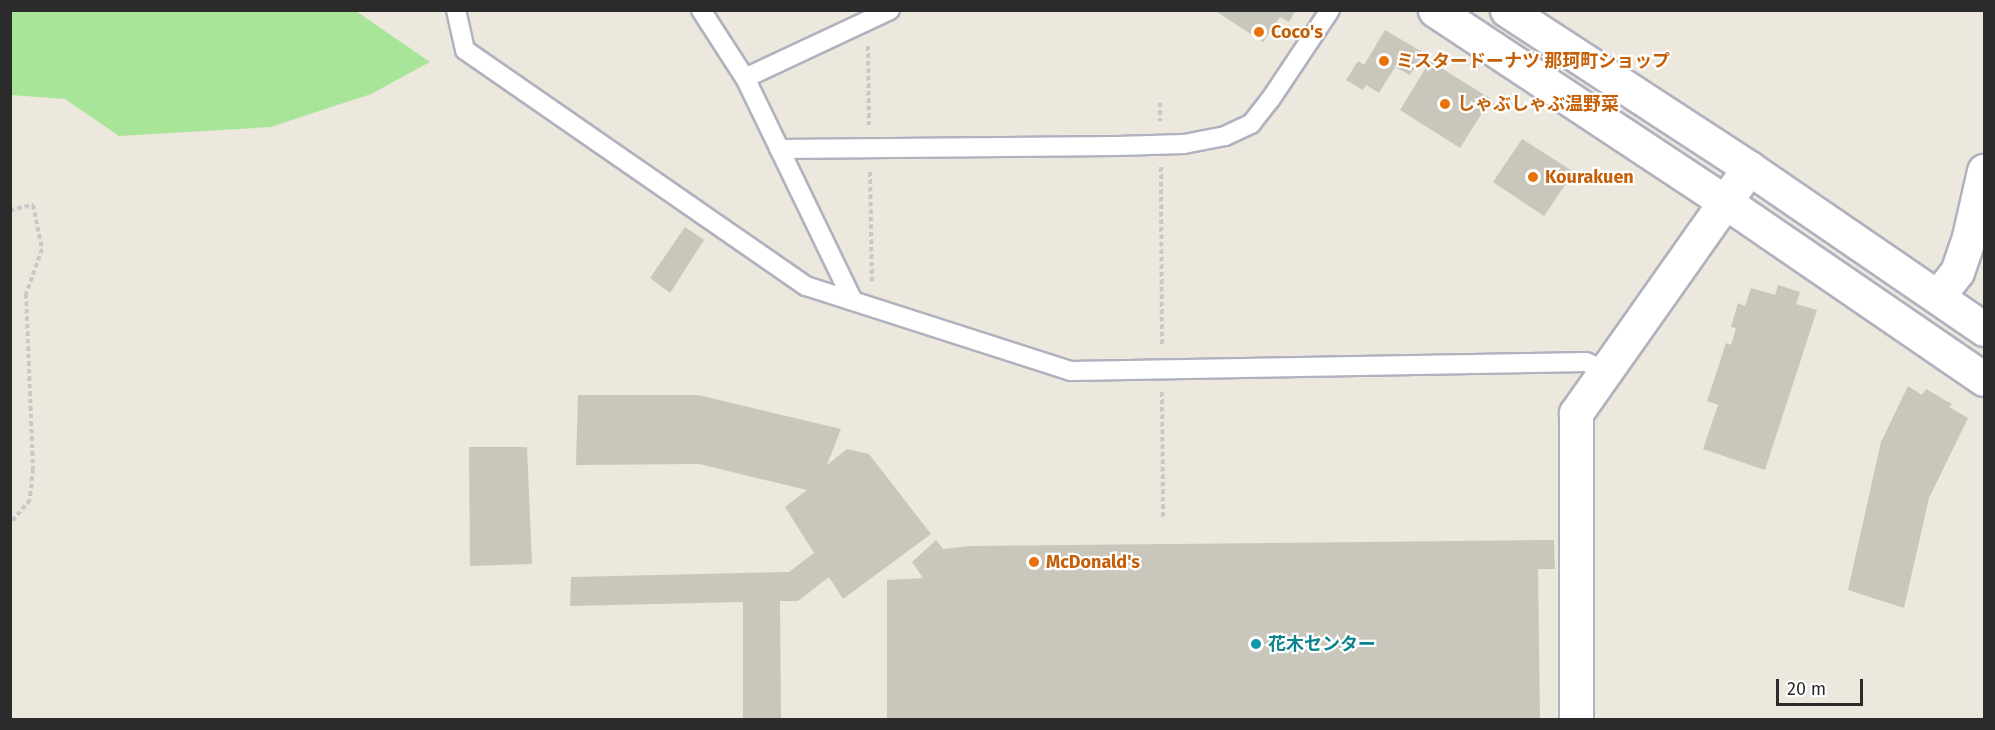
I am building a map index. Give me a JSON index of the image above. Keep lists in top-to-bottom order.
{
  "places": [
    "Coco's",
    "ミスタードーナツ 那珂町ショップ",
    "しゃぶしゃぶ温野菜",
    "Kourakuen",
    "McDonald's",
    "花木センター"
  ],
  "scale_bar": "20 m"
}
